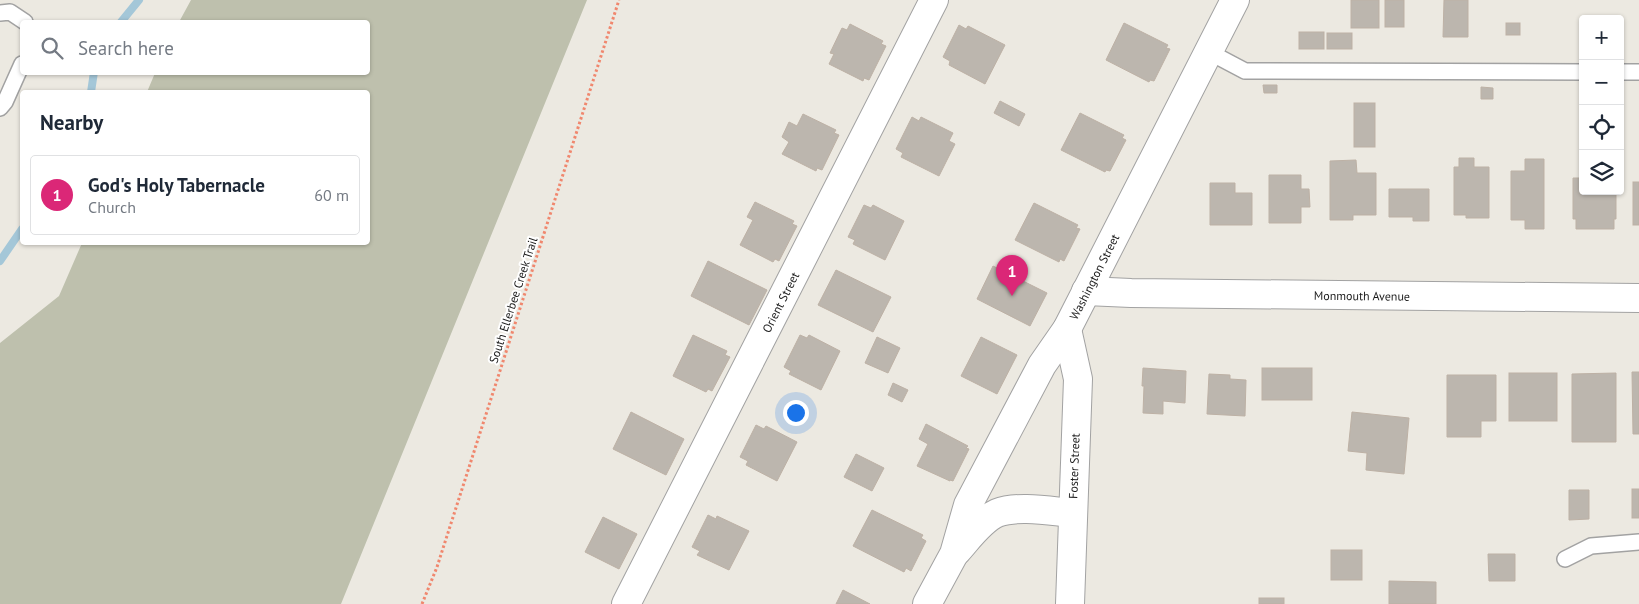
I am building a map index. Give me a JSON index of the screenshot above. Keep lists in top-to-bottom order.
{
  "streets": {
    "street": [
      "Washington Street",
      "Monmouth Avenue",
      "Orient Street",
      "Foster Street"
    ],
    "path": ["South Ellerbee Creek Trail"]
  },
  "crossings": [
    ["Washington Street", "Monmouth Avenue"],
    ["Washington Street", "Foster Street"]
  ],
  "page": {
    "map_buttons": ["+", "−"],
    "search": "Search here",
    "heading": "Nearby",
    "list": [
      {
        "mark": "1",
        "name": "God's Holy Tabernacle",
        "note": "Church",
        "value": "60 m"
      }
    ],
    "pins": "1"
  }
}
